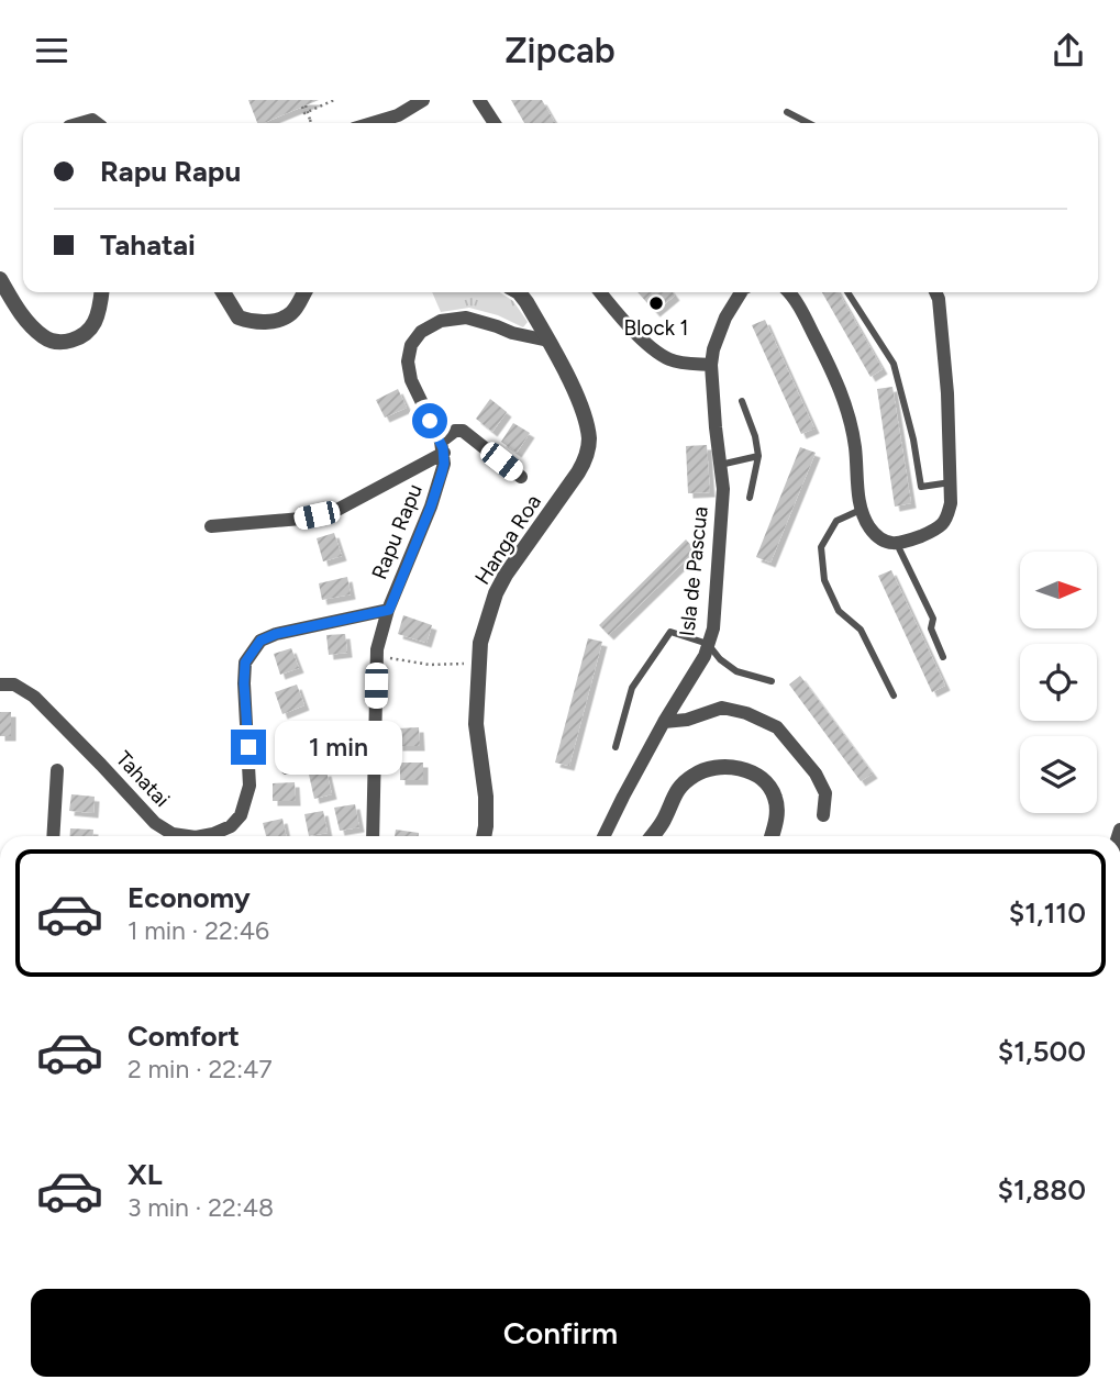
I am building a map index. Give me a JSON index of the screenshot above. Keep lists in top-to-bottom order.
{
  "streets": {
    "street": [
      "Rapu Rapu",
      "Hanga Roa",
      "Isla de Pascua",
      "Tahatai"
    ]
  },
  "crossings": [
    ["Rapu Rapu", "Tahatai"]
  ],
  "places": ["Block 1"],
  "north": "right",
  "page": {
    "header": "Zipcab",
    "banner": ["Rapu Rapu", "Tahatai"],
    "bubble": "1 min",
    "list": [
      {
        "name": "Economy",
        "note": "1 min · 22:46",
        "value": "$1,110"
      },
      {
        "name": "Comfort",
        "note": "2 min · 22:47",
        "value": "$1,500"
      },
      {
        "name": "XL",
        "note": "3 min · 22:48",
        "value": "$1,880"
      }
    ],
    "buttons": "Confirm"
  }
}
